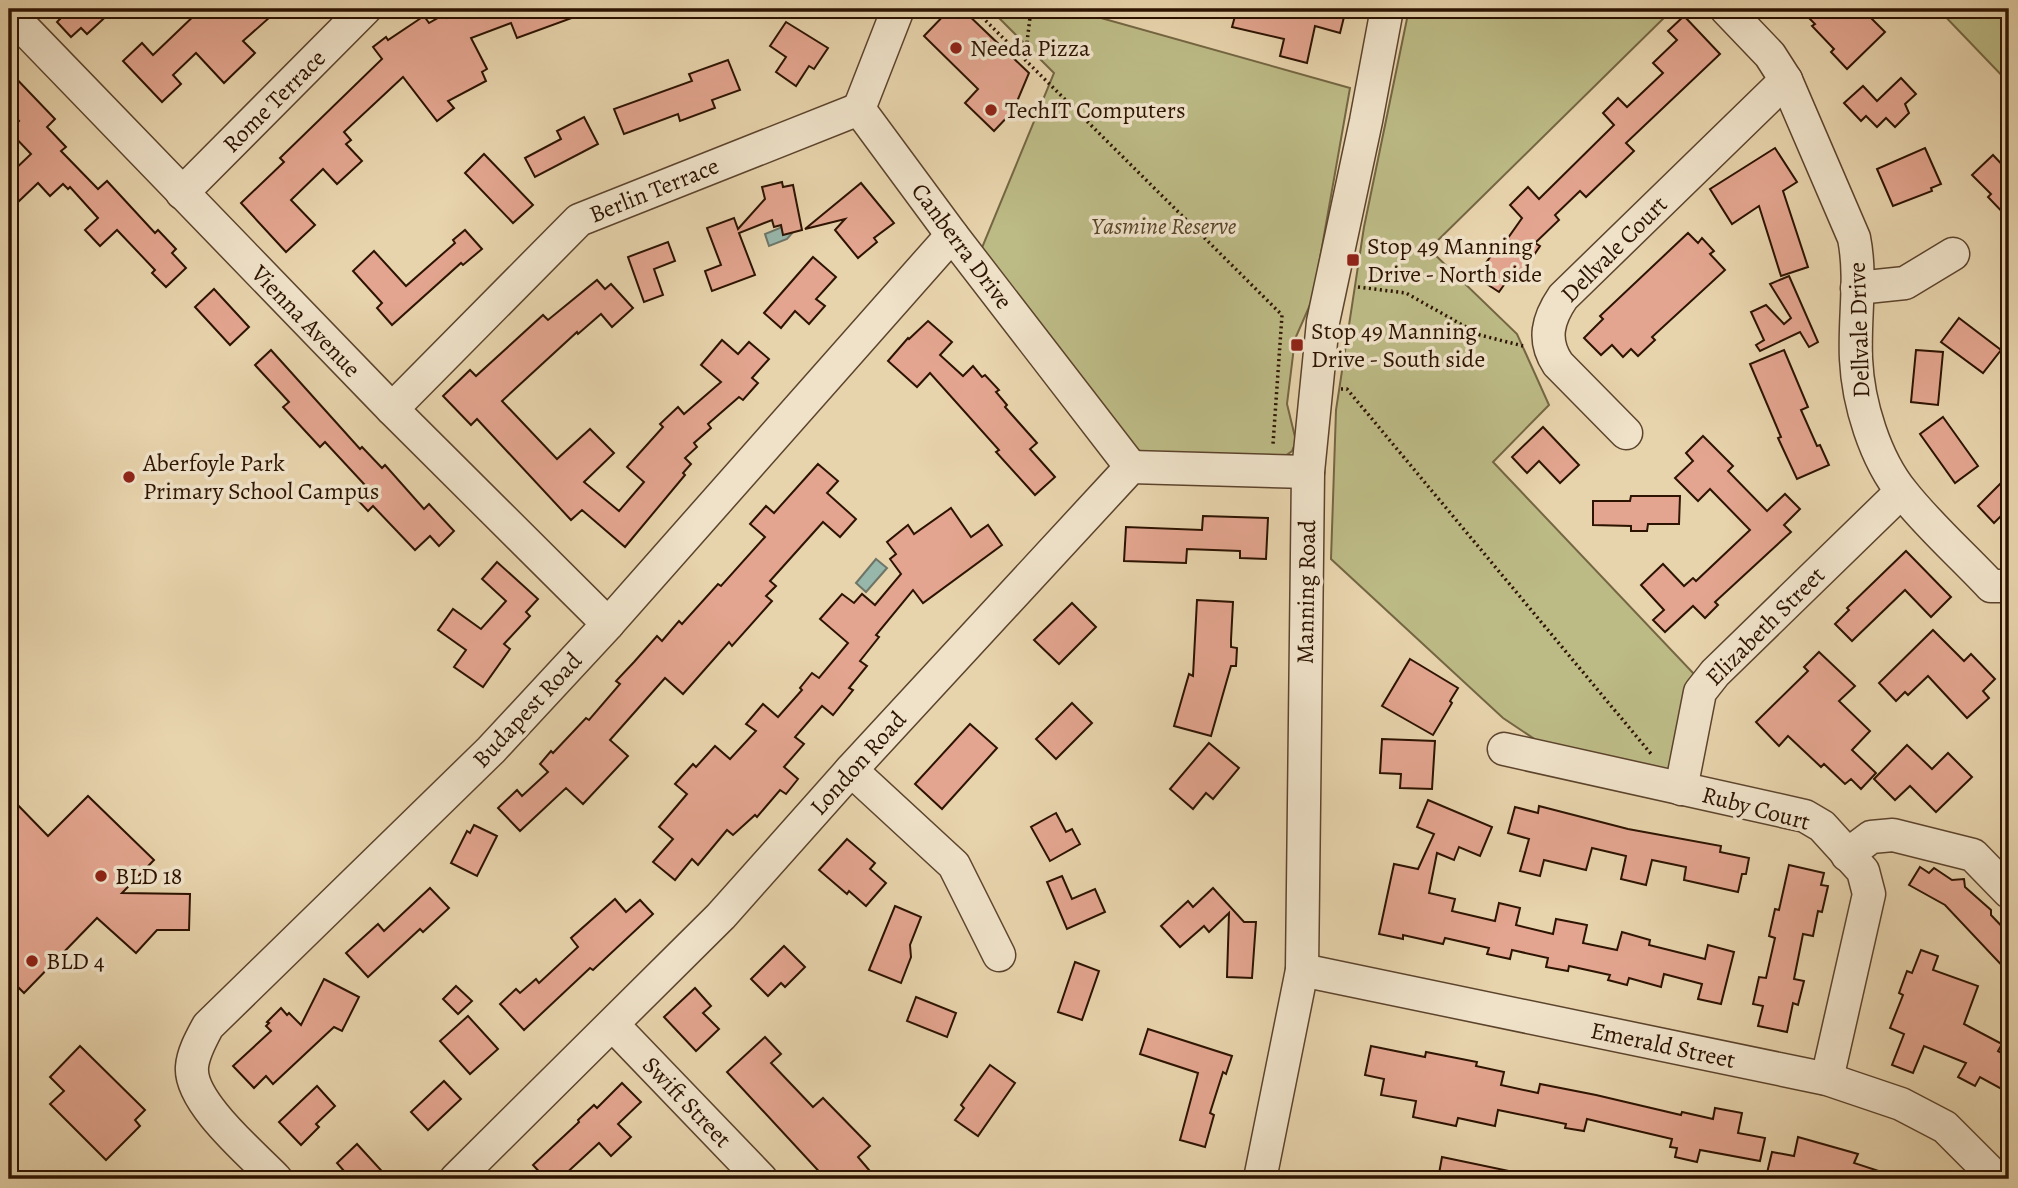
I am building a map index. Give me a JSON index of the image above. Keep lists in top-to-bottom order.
{
  "streets": {
    "street": [
      "Rome Terrace",
      "Berlin Terrace",
      "Canberra Drive",
      "Dellvale Court",
      "Vienna Avenue",
      "Dellvale Drive",
      "Manning Road",
      "Elizabeth Street",
      "Budapest Road",
      "London Road",
      "Ruby Court",
      "Emerald Street",
      "Swift Street"
    ]
  },
  "crossings": [
    ["Rome Terrace", "Vienna Avenue"],
    ["Berlin Terrace", "Canberra Drive"],
    ["Berlin Terrace", "Vienna Avenue"],
    ["Canberra Drive", "Budapest Road"],
    ["Canberra Drive", "London Road"],
    ["Dellvale Court", "Dellvale Drive"],
    ["Vienna Avenue", "Budapest Road"],
    ["Dellvale Drive", "Elizabeth Street"],
    ["Manning Road", "Emerald Street"],
    ["Elizabeth Street", "Ruby Court"],
    ["London Road", "Swift Street"],
    ["Ruby Court", "Emerald Street"]
  ],
  "parks": ["Yasmine Reserve"],
  "places": {
    "other": [
      "Needa Pizza",
      "TechIT Computers",
      "Aberfoyle Park Primary School Campus",
      "BLD 18",
      "BLD 4"
    ],
    "transit": ["Stop 49 Manning Drive - North side", "Stop 49 Manning Drive - South side"]
  }
}
